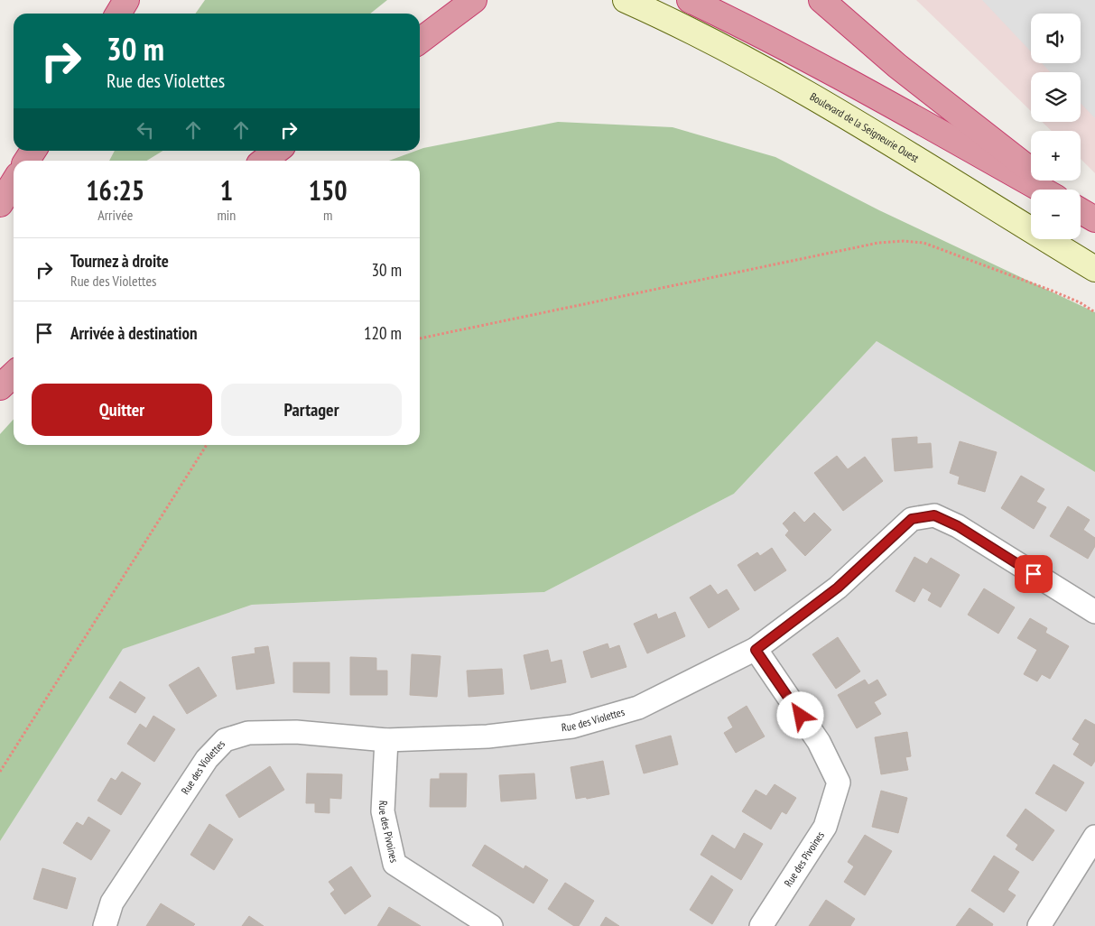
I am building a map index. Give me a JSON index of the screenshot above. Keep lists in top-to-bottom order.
{
  "streets": {
    "main road": ["Boulevard de la Seigneurie Ouest"],
    "street": ["Rue des Violettes", "Rue des Pivoines"]
  },
  "crossings": [
    ["Rue des Violettes", "Rue des Pivoines"]
  ],
  "page": {
    "map_buttons": ["+", "−"],
    "turn": ["30 m", "Rue des Violettes"],
    "eta": [
      "16:25",
      "Arrivée",
      "1",
      "min",
      "150",
      "m"
    ],
    "list": [
      {
        "name": "Tournez à droite",
        "note": "Rue des Violettes",
        "value": "30 m"
      },
      {
        "name": "Arrivée à destination",
        "value": "120 m"
      }
    ],
    "buttons": ["Quitter", "Partager"]
  }
}
